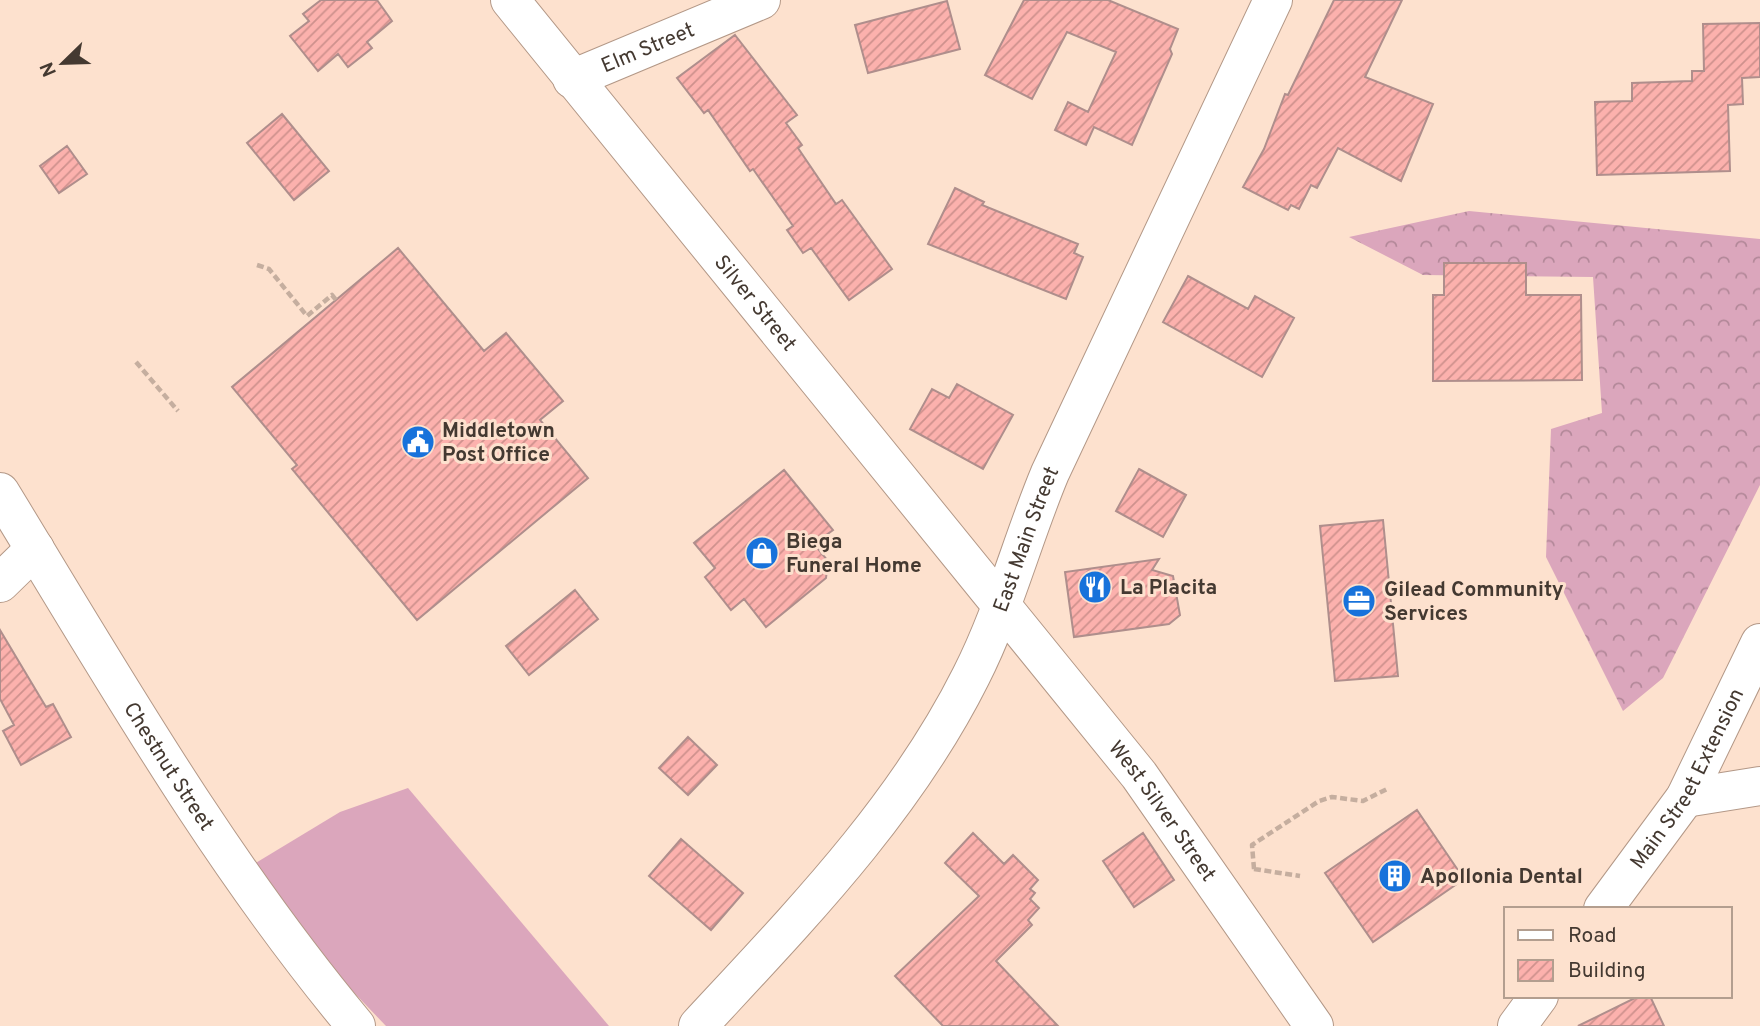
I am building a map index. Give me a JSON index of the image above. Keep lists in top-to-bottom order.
{
  "streets": {
    "street": [
      "Elm Street",
      "Silver Street",
      "East Main Street",
      "Chestnut Street",
      "Main Street Extension",
      "West Silver Street"
    ]
  },
  "crossings": [
    ["Elm Street", "Silver Street"],
    ["Silver Street", "East Main Street"],
    ["Silver Street", "West Silver Street"],
    ["East Main Street", "West Silver Street"]
  ],
  "places": {
    "public building": ["Middletown Post Office"],
    "shop": ["Biega Funeral Home"],
    "restaurant": ["La Placita"],
    "office": ["Gilead Community Services"],
    "building": ["Apollonia Dental"]
  },
  "legend": ["Road", "Building"],
  "north": "bottom left"
}
